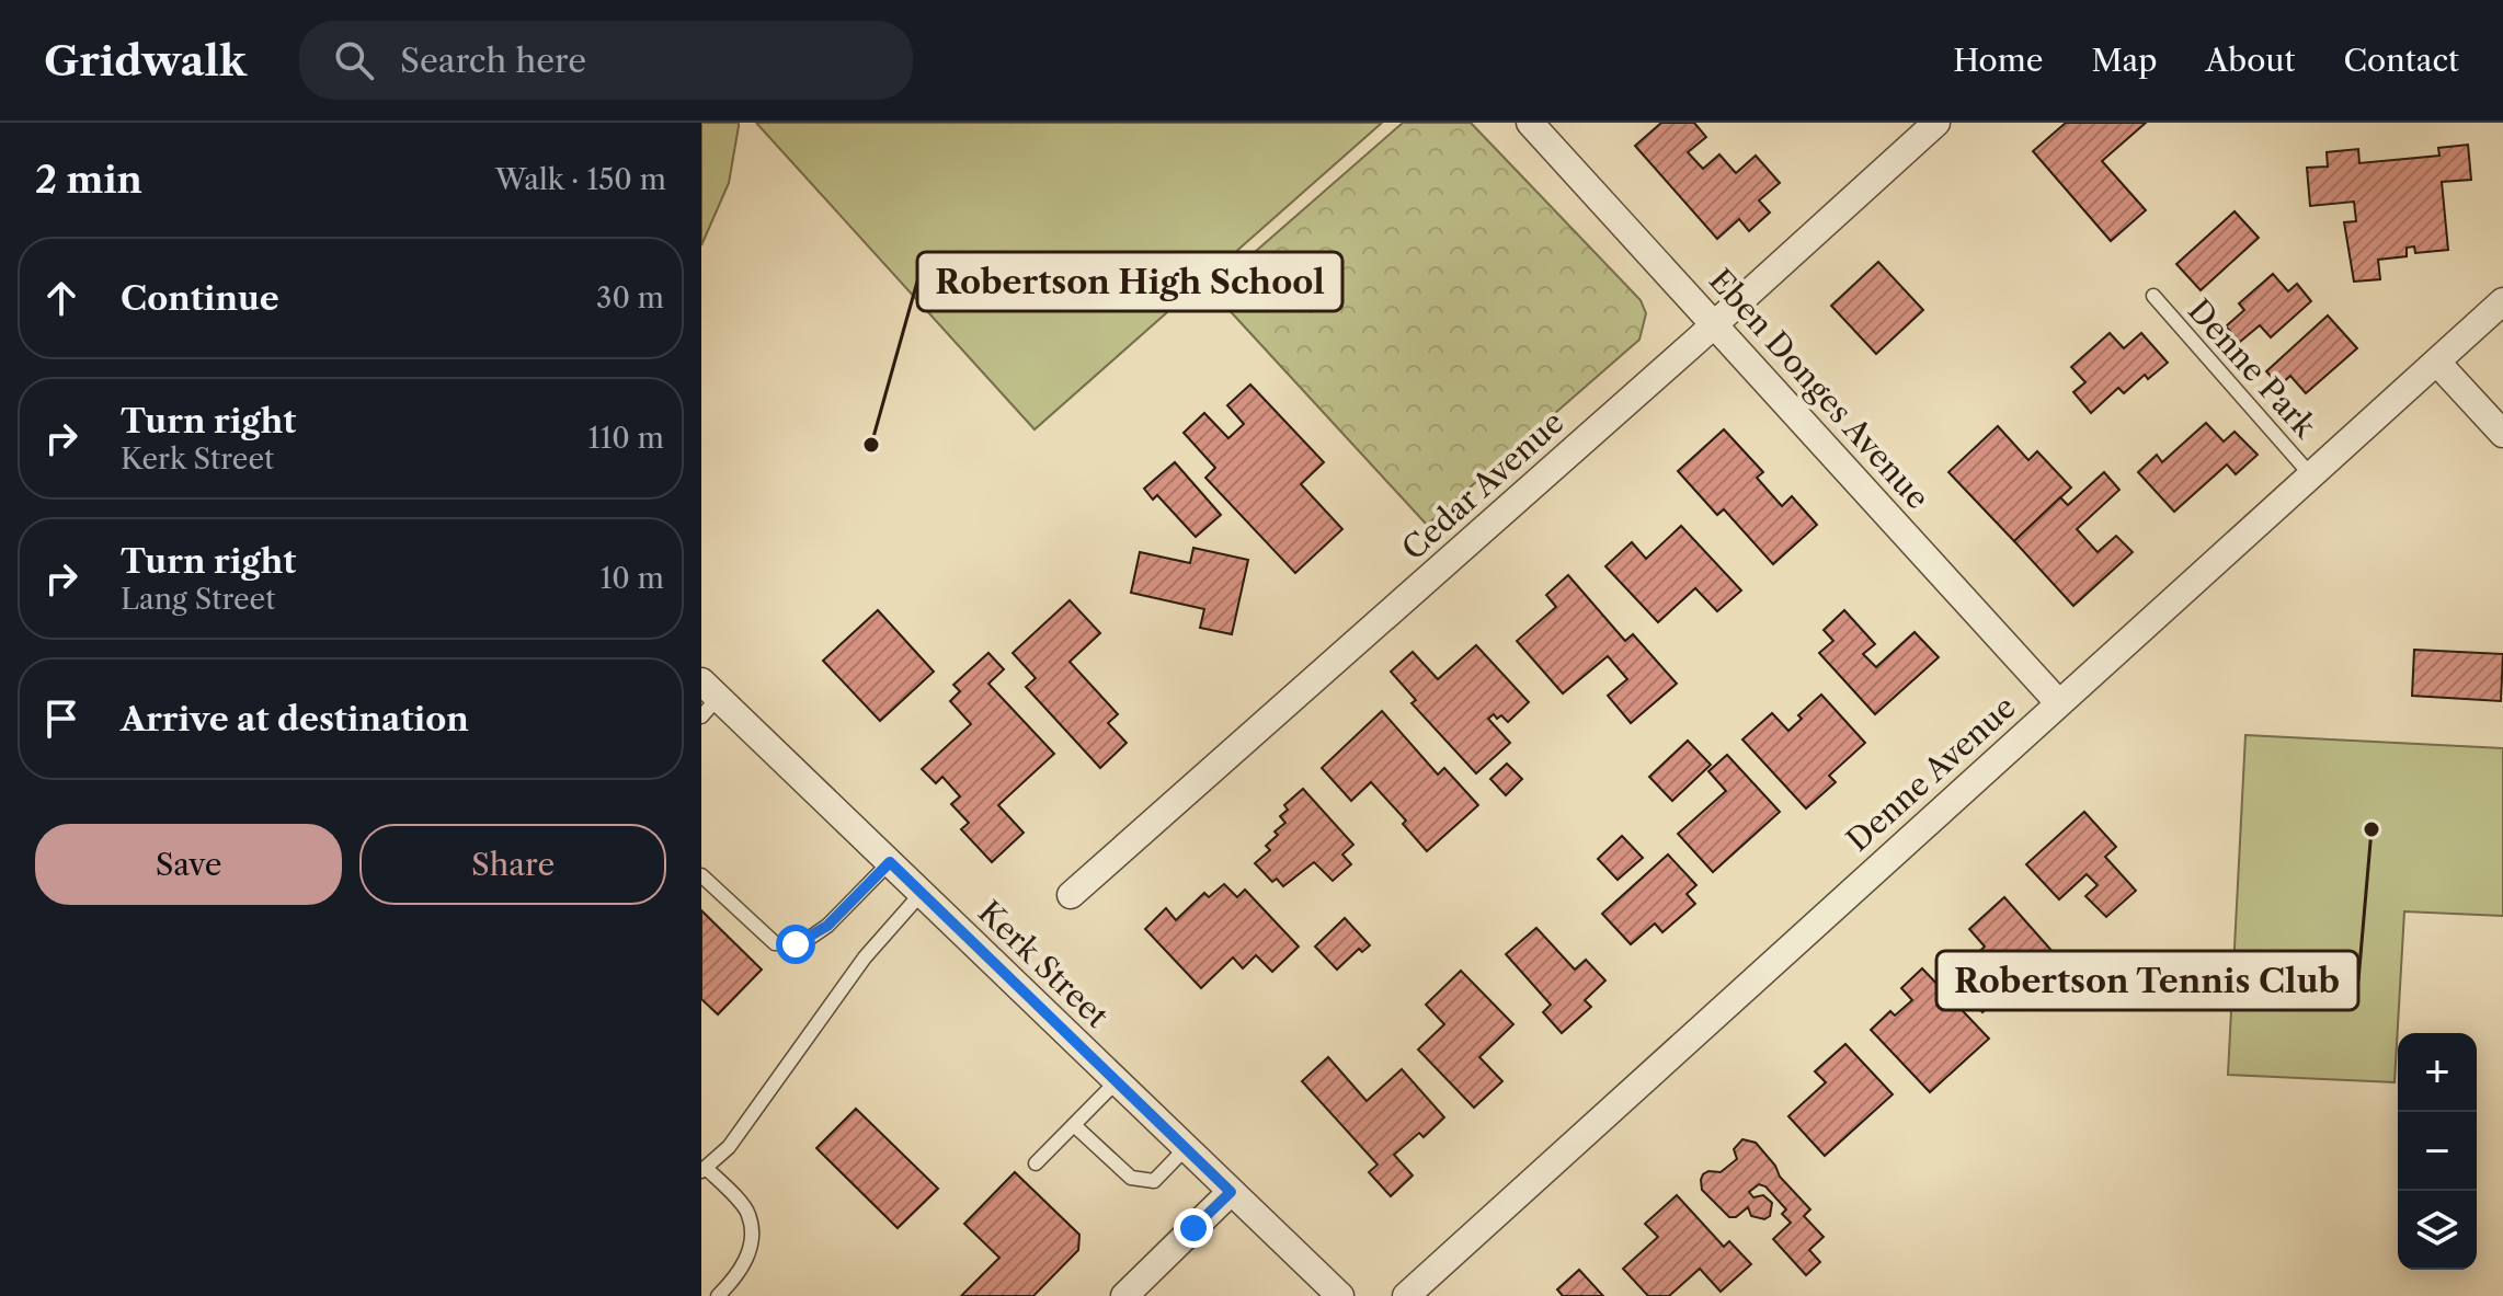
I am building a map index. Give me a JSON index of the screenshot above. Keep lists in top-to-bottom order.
{
  "streets": {
    "street": [
      "Eben Donges Avenue",
      "Cedar Avenue",
      "Denne Avenue",
      "Kerk Street"
    ],
    "lane": ["Denne Park"]
  },
  "crossings": [
    ["Denne Park", "Denne Avenue"],
    ["Eben Donges Avenue", "Cedar Avenue"],
    ["Eben Donges Avenue", "Denne Avenue"]
  ],
  "places": ["Robertson High School", "Robertson Tennis Club"],
  "page": {
    "header": "Gridwalk",
    "search": "Search here",
    "nav": [
      "Home",
      "Map",
      "About",
      "Contact"
    ],
    "heading": ["2 min", "Walk · 150 m"],
    "list": [
      ["Continue", "30 m"],
      ["Turn right", "Kerk Street", "110 m"],
      ["Turn right", "Lang Street", "10 m"],
      "Arrive at destination"
    ],
    "buttons": ["Save", "Share"],
    "map_buttons": ["+", "−"]
  }
}
